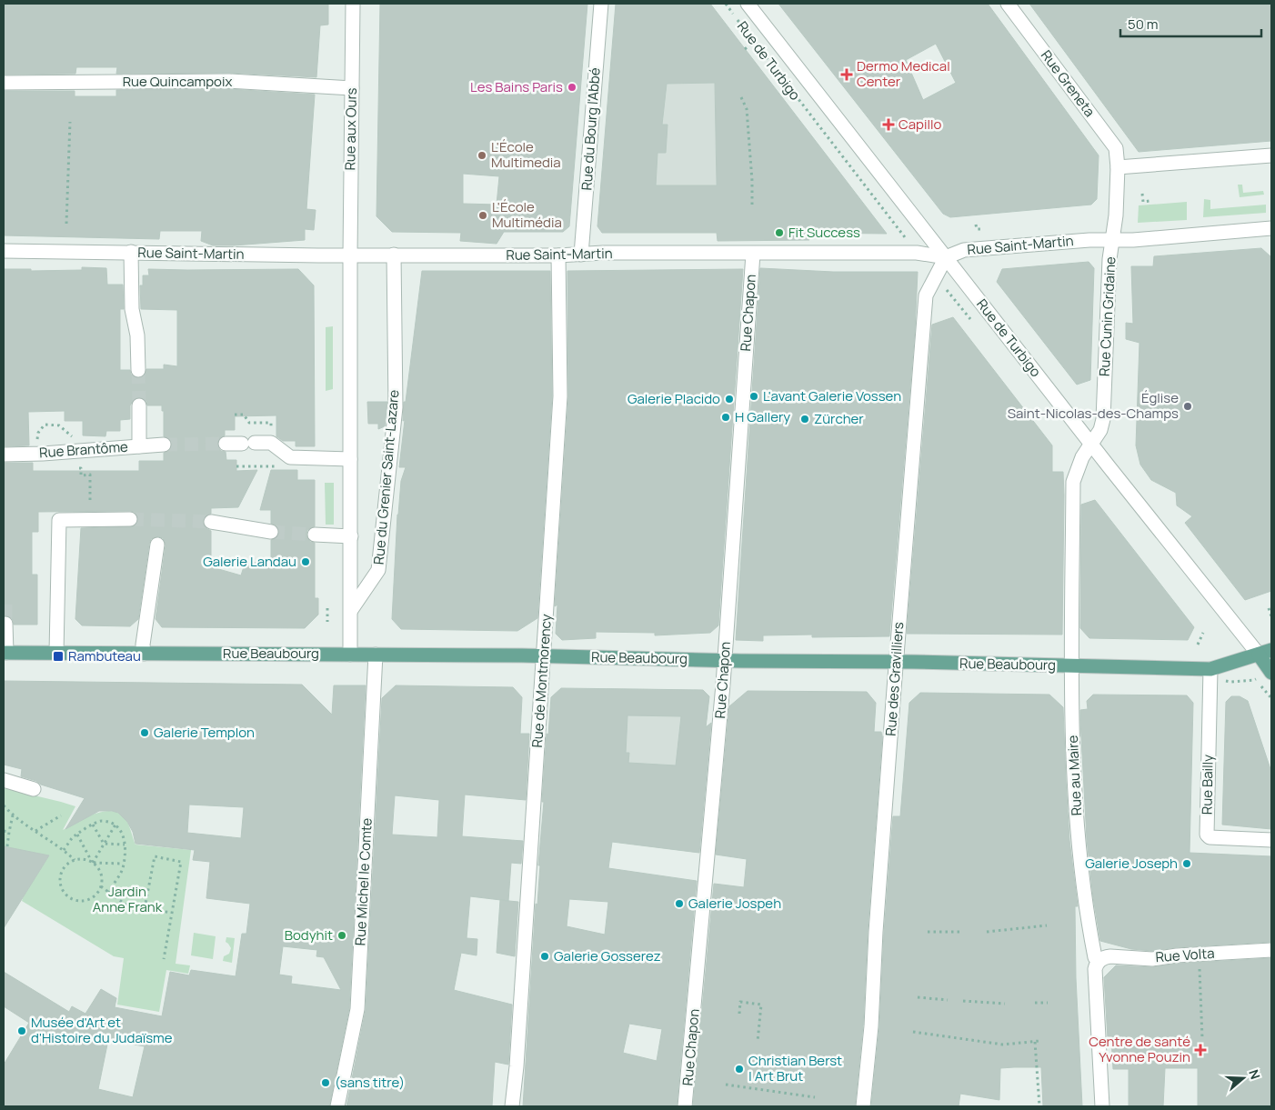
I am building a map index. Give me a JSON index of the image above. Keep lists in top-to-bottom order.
{
  "streets": {
    "main road": ["Rue de Turbigo", "Rue Beaubourg"],
    "street": [
      "Rue Quincampoix",
      "Rue Greneta",
      "Rue aux Ours",
      "Rue du Bourg l'Abbé",
      "Rue Saint-Martin",
      "Rue Chapon",
      "Rue Cunin Gridaine",
      "Rue Brantôme",
      "Rue du Grenier Saint-Lazare",
      "Rue des Gravilliers",
      "Rue de Montmorency",
      "Rue au Maire",
      "Rue Bailly",
      "Rue Michel le Comte",
      "Rue Volta"
    ]
  },
  "crossings": [
    ["Rue de Turbigo", "Rue Saint-Martin"],
    ["Rue de Turbigo", "Rue Cunin Gridaine"],
    ["Rue de Turbigo", "Rue Beaubourg"],
    ["Rue de Turbigo", "Rue des Gravilliers"],
    ["Rue de Turbigo", "Rue au Maire"],
    ["Rue Quincampoix", "Rue aux Ours"],
    ["Rue aux Ours", "Rue Saint-Martin"],
    ["Rue aux Ours", "Rue du Grenier Saint-Lazare"],
    ["Rue du Bourg l'Abbé", "Rue Saint-Martin"],
    ["Rue Saint-Martin", "Rue Chapon"],
    ["Rue Saint-Martin", "Rue Cunin Gridaine"],
    ["Rue Saint-Martin", "Rue du Grenier Saint-Lazare"],
    ["Rue Saint-Martin", "Rue des Gravilliers"],
    ["Rue Saint-Martin", "Rue de Montmorency"],
    ["Rue Chapon", "Rue Beaubourg"],
    ["Rue Cunin Gridaine", "Rue au Maire"],
    ["Rue du Grenier Saint-Lazare", "Rue Beaubourg"],
    ["Rue Beaubourg", "Rue des Gravilliers"],
    ["Rue Beaubourg", "Rue de Montmorency"],
    ["Rue Beaubourg", "Rue au Maire"],
    ["Rue Beaubourg", "Rue Bailly"],
    ["Rue Beaubourg", "Rue Michel le Comte"],
    ["Rue au Maire", "Rue Volta"]
  ],
  "parks": ["Jardin Anne Frank"],
  "places": {
    "health": ["Dermo Medical Center", "Capillo", "Centre de santé Yvonne Pouzin"],
    "other": [
      "Les Bains Paris",
      "L'École Multimedia",
      "L'École Multimédia",
      "Fit Success",
      "L'avant Galerie Vossen",
      "Galerie Placido",
      "Église Saint-Nicolas-des-Champs",
      "H Gallery",
      "Zürcher",
      "Galerie Landau",
      "Galerie Templon",
      "Galerie Joseph",
      "Galerie Jospeh",
      "Bodyhit",
      "Galerie Gosserez",
      "Musée d'Art et d'Histoire du Judaïsme",
      "Christian Berst | Art Brut",
      "(sans titre)"
    ],
    "transit": ["Rambuteau"]
  },
  "scale_bar": "50 m",
  "north": "right"
}
